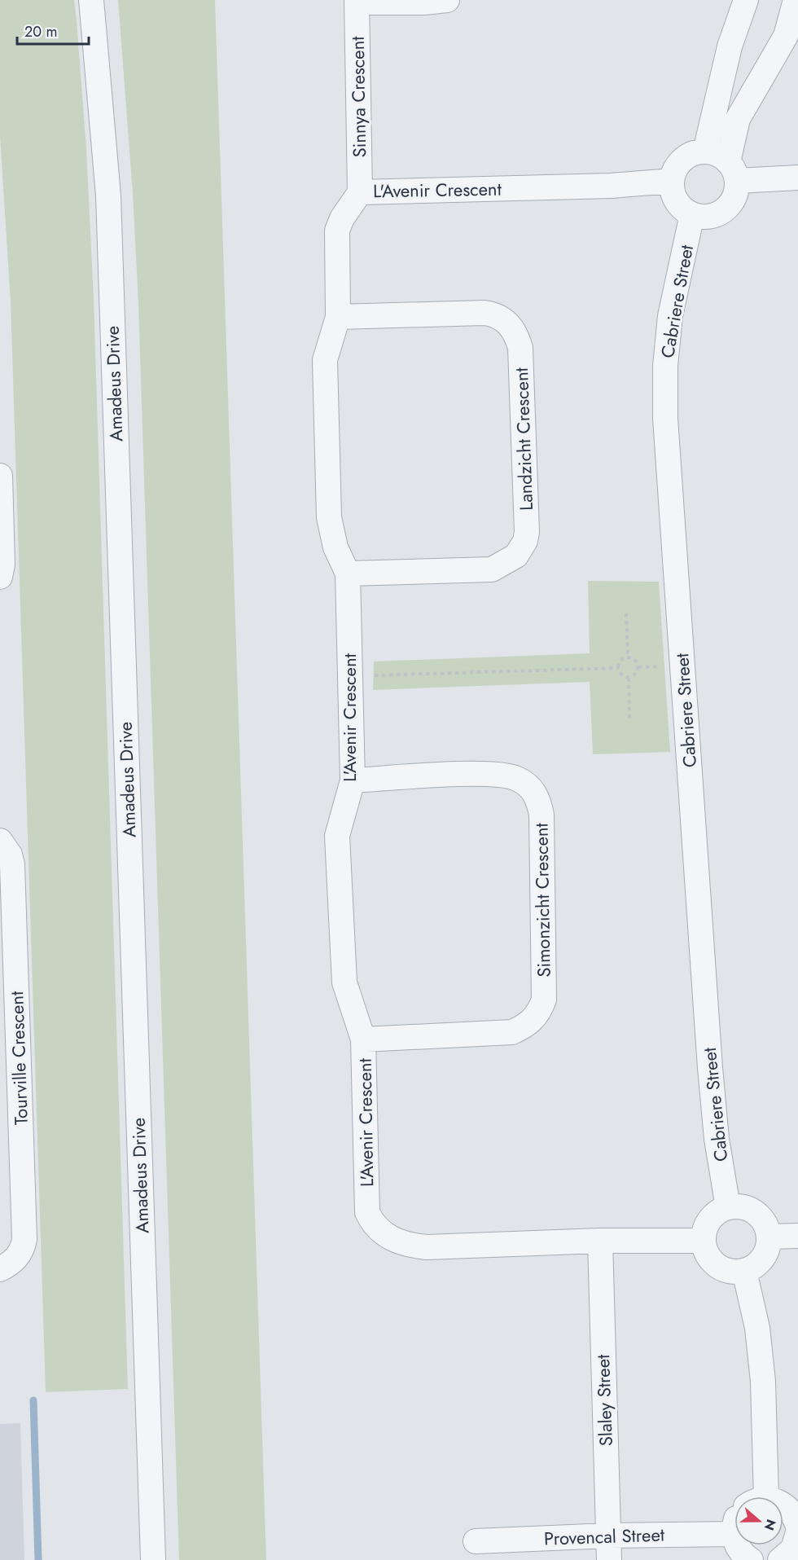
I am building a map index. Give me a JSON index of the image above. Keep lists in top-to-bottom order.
{
  "streets": {
    "street": [
      "Sinnya Crescent",
      "L'Avenir Crescent",
      "Cabriere Street",
      "Amadeus Drive",
      "Landzicht Crescent",
      "Simonzicht Crescent",
      "Tourville Crescent",
      "Slaley Street",
      "Provencal Street"
    ]
  },
  "crossings": [
    ["Sinnya Crescent", "L'Avenir Crescent"],
    ["L'Avenir Crescent", "Cabriere Street"],
    ["L'Avenir Crescent", "Landzicht Crescent"],
    ["L'Avenir Crescent", "Simonzicht Crescent"],
    ["L'Avenir Crescent", "Slaley Street"],
    ["Slaley Street", "Provencal Street"]
  ],
  "scale_bar": "20 m",
  "north": "right"
}
